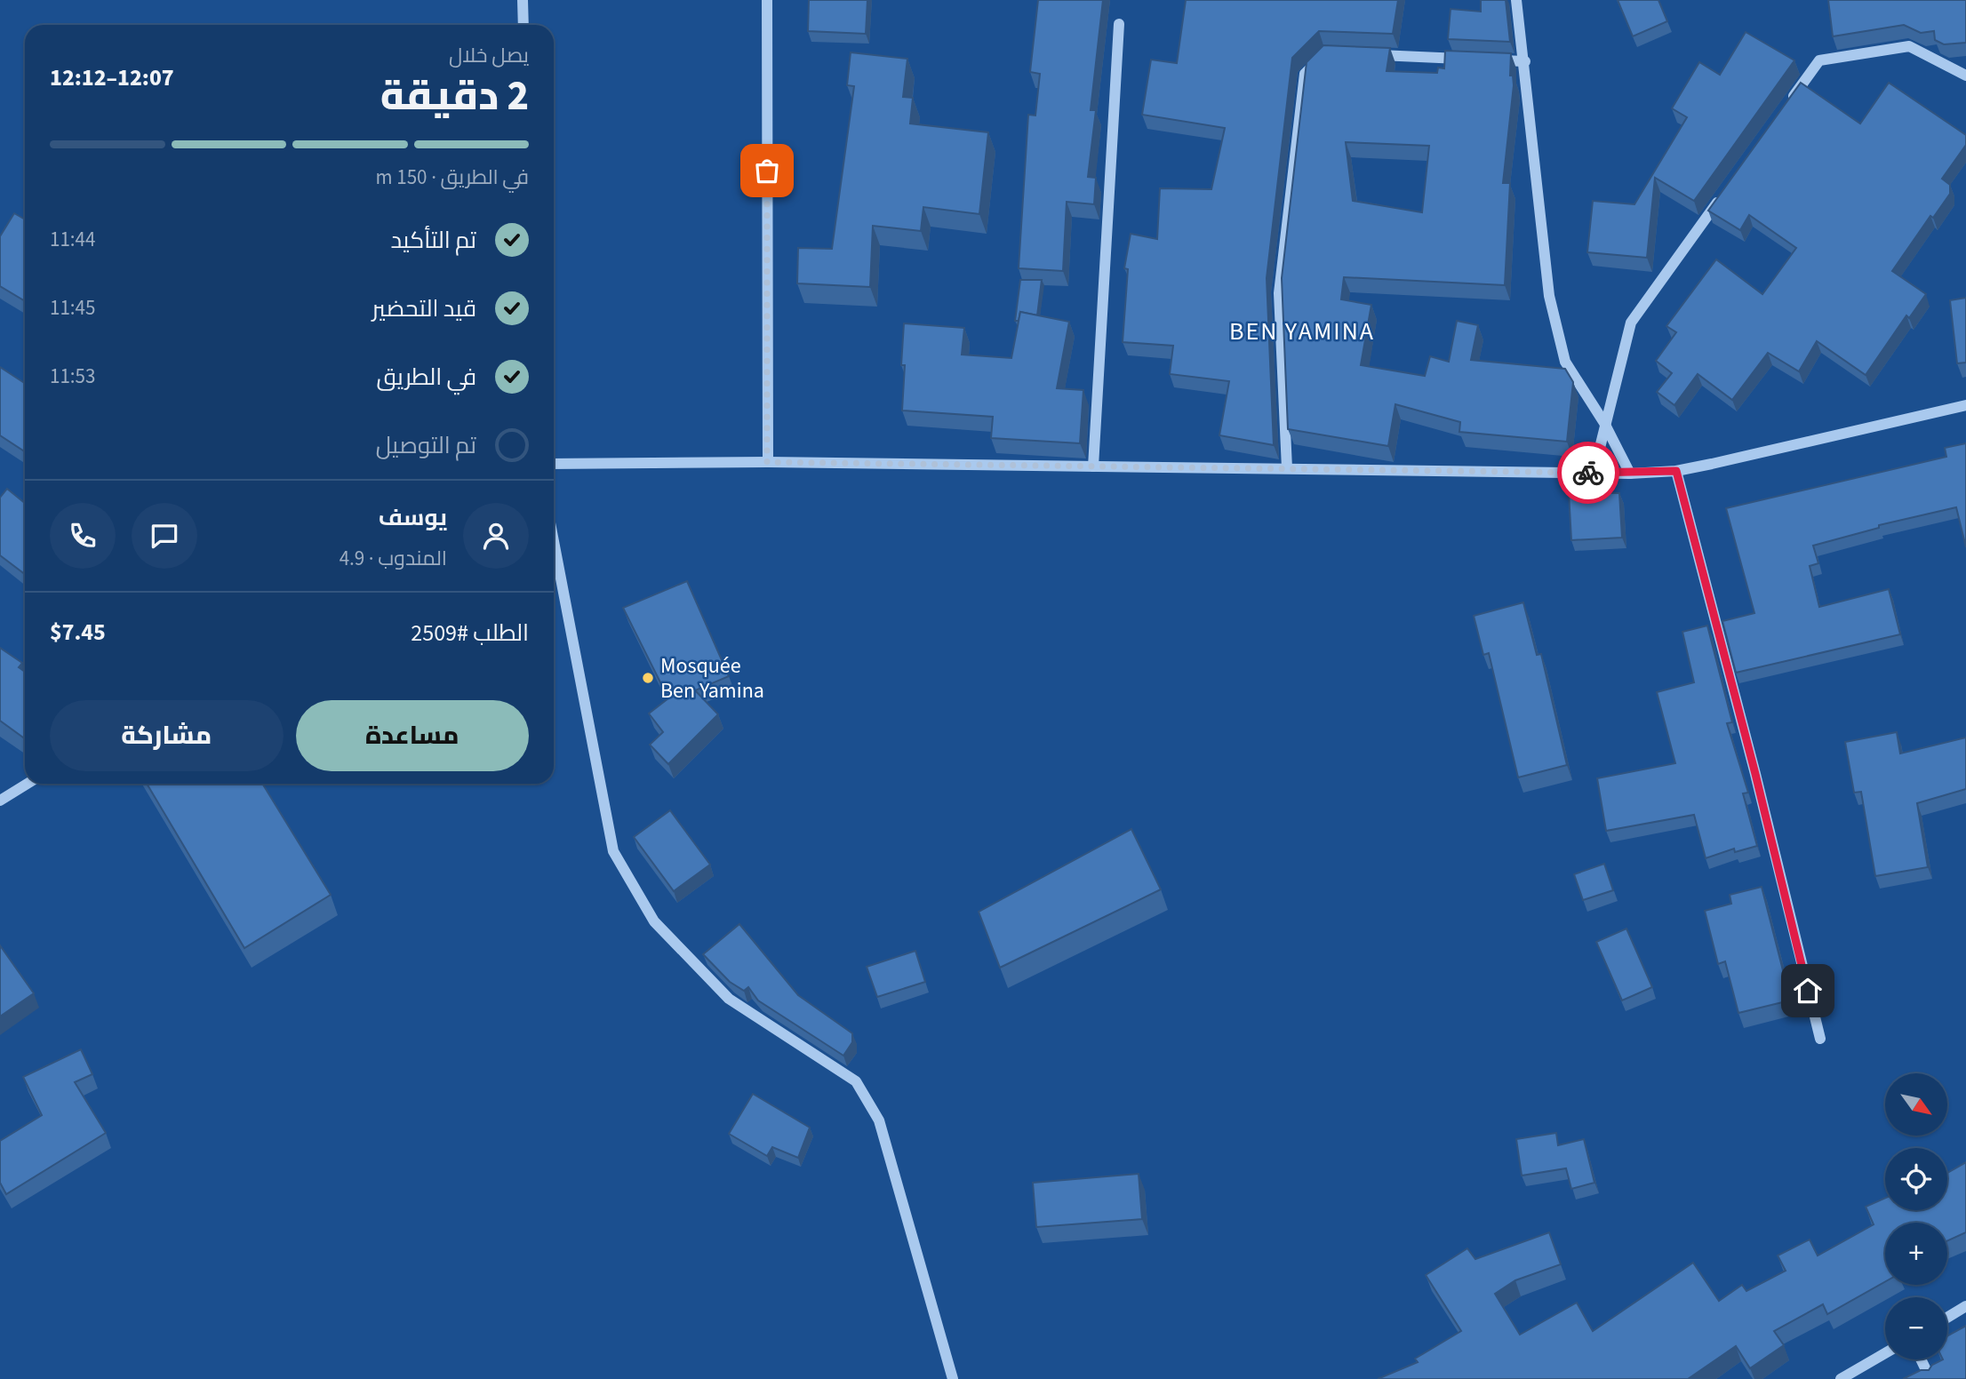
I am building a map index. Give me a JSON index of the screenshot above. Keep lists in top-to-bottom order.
{
  "districts": ["BEN YAMINA"],
  "places": ["Mosquée Ben Yamina"],
  "north": "bottom right",
  "page": {
    "heading": ["2 دقيقة", "يصل خلال", "12:07–12:12"],
    "panel": [
      "يوسف",
      "المندوب · 4.9",
      "الطلب #2509",
      "$7.45"
    ],
    "bar": "في الطريق · 150 m",
    "list": [
      ["تم التأكيد", "11:44"],
      ["قيد التحضير", "11:45"],
      ["في الطريق", "11:53"],
      "تم التوصيل"
    ],
    "buttons": ["مساعدة", "مشاركة"],
    "map_buttons": ["+", "−"]
  }
}
